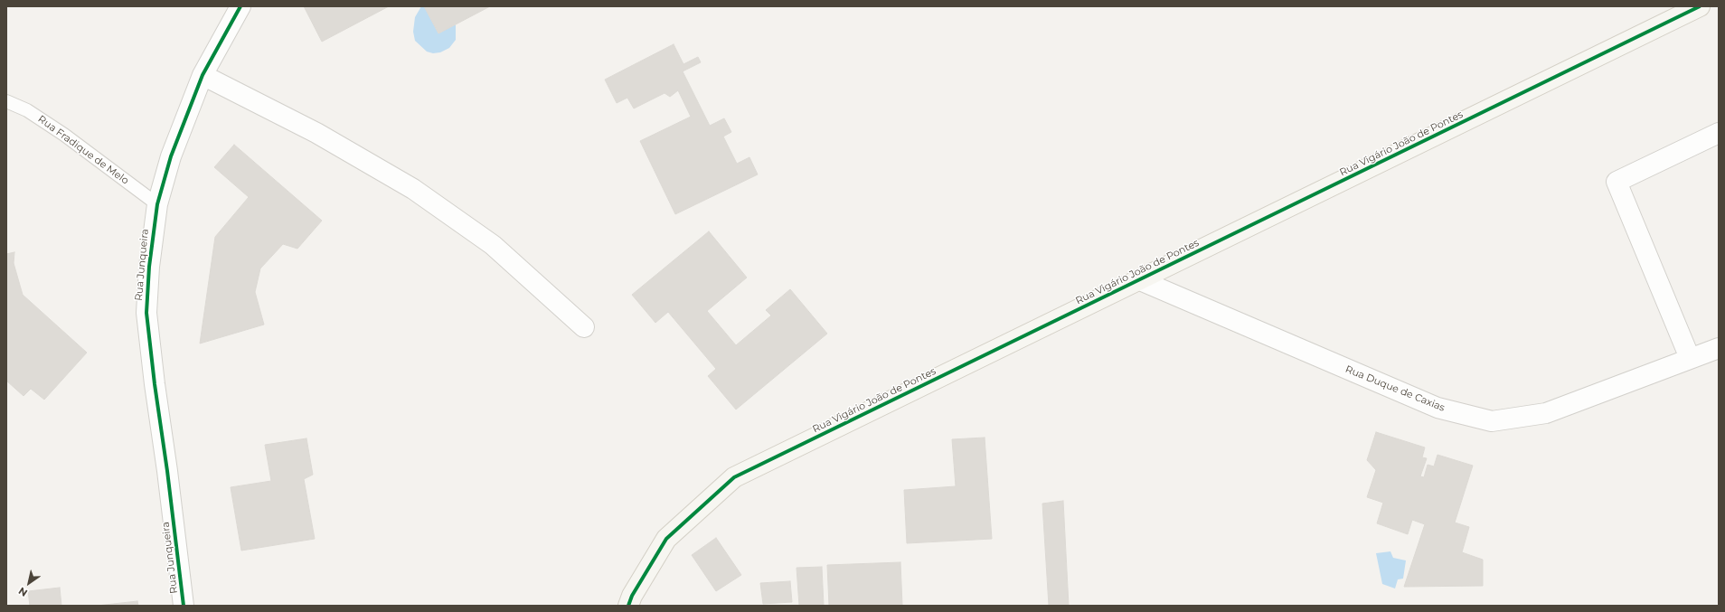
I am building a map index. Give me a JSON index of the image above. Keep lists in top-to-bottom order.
{
  "streets": {
    "street": ["Rua Vigário João de Pontes", "Rua Junqueira", "Rua Duque de Caxias"],
    "lane": ["Rua Fradique de Melo"]
  },
  "crossings": [
    ["Rua Vigário João de Pontes", "Rua Duque de Caxias"],
    ["Rua Fradique de Melo", "Rua Junqueira"]
  ],
  "north": "bottom left"
}
